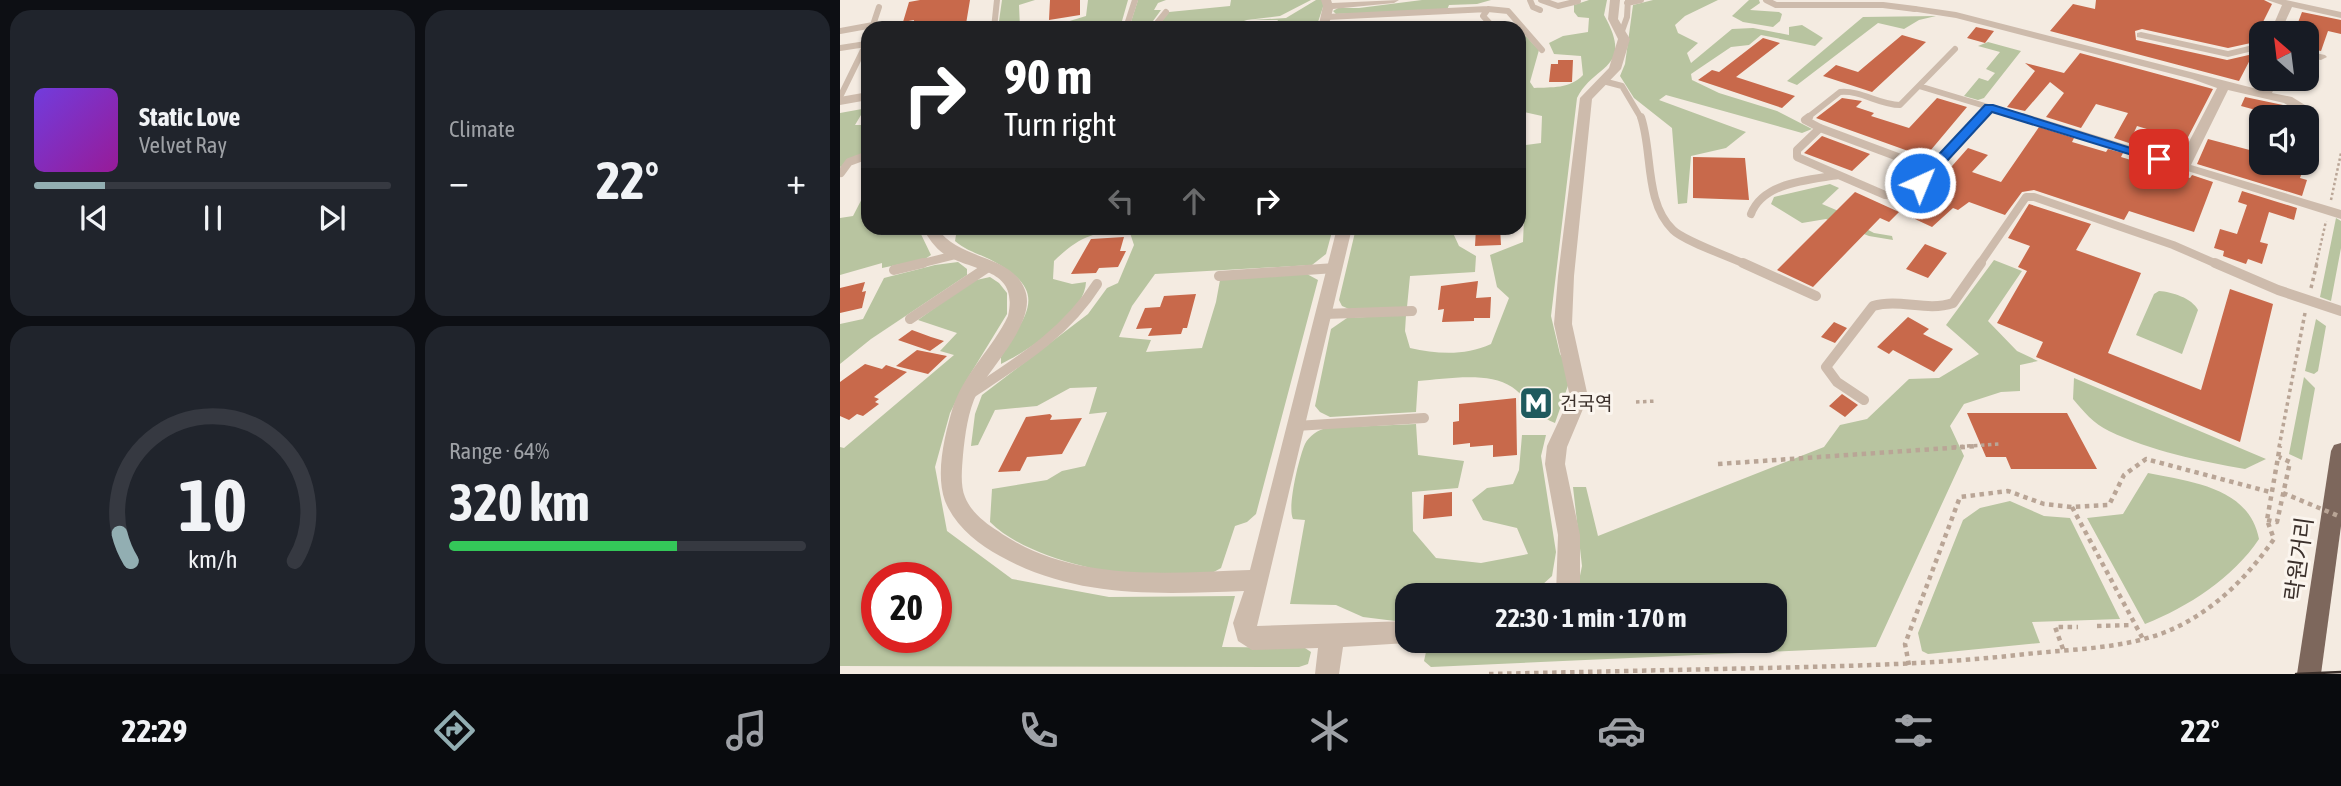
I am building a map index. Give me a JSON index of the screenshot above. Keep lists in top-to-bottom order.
{
  "streets": {
    "main road": ["락원거리"]
  },
  "places": {
    "metro station": ["건국역"]
  },
  "north": "top left",
  "page": {
    "tile": [
      "Climate",
      ["Range · 64%", "320 km"]
    ],
    "turn": ["90 m", "Turn right"],
    "song": ["Static Love", "Velvet Ray"],
    "heat": ["−", "22°", "+"],
    "limit": "20",
    "trip": "22:30 · 1 min · 170 m",
    "tabs": ["22:29", "22°"],
    "gauge": ["10", "km/h"]
  }
}
